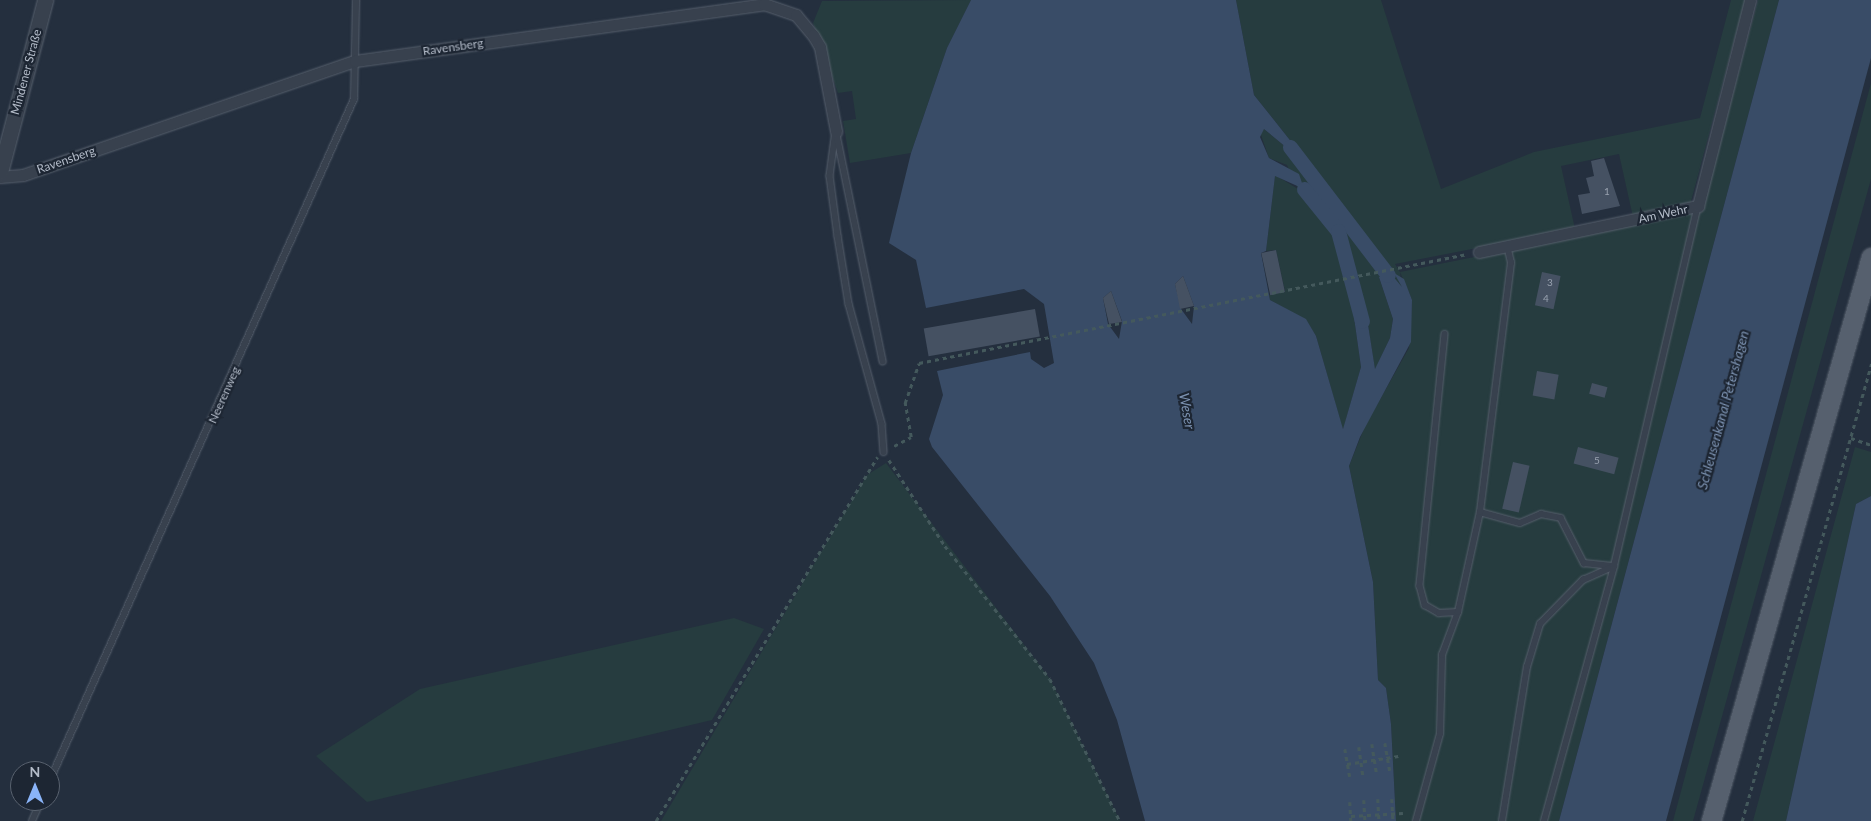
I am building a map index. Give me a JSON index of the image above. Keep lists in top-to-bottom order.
{
  "streets": {
    "street": ["Ravensberg", "Mindener Straße", "Am Wehr"],
    "lane": ["Neerenweg"]
  },
  "crossings": [
    ["Ravensberg", "Neerenweg"]
  ],
  "water": ["Schleusenkanal Petershagen", "Weser"],
  "house_numbers": [
    "1",
    "3",
    "4",
    "5"
  ],
  "north": "top"
}
